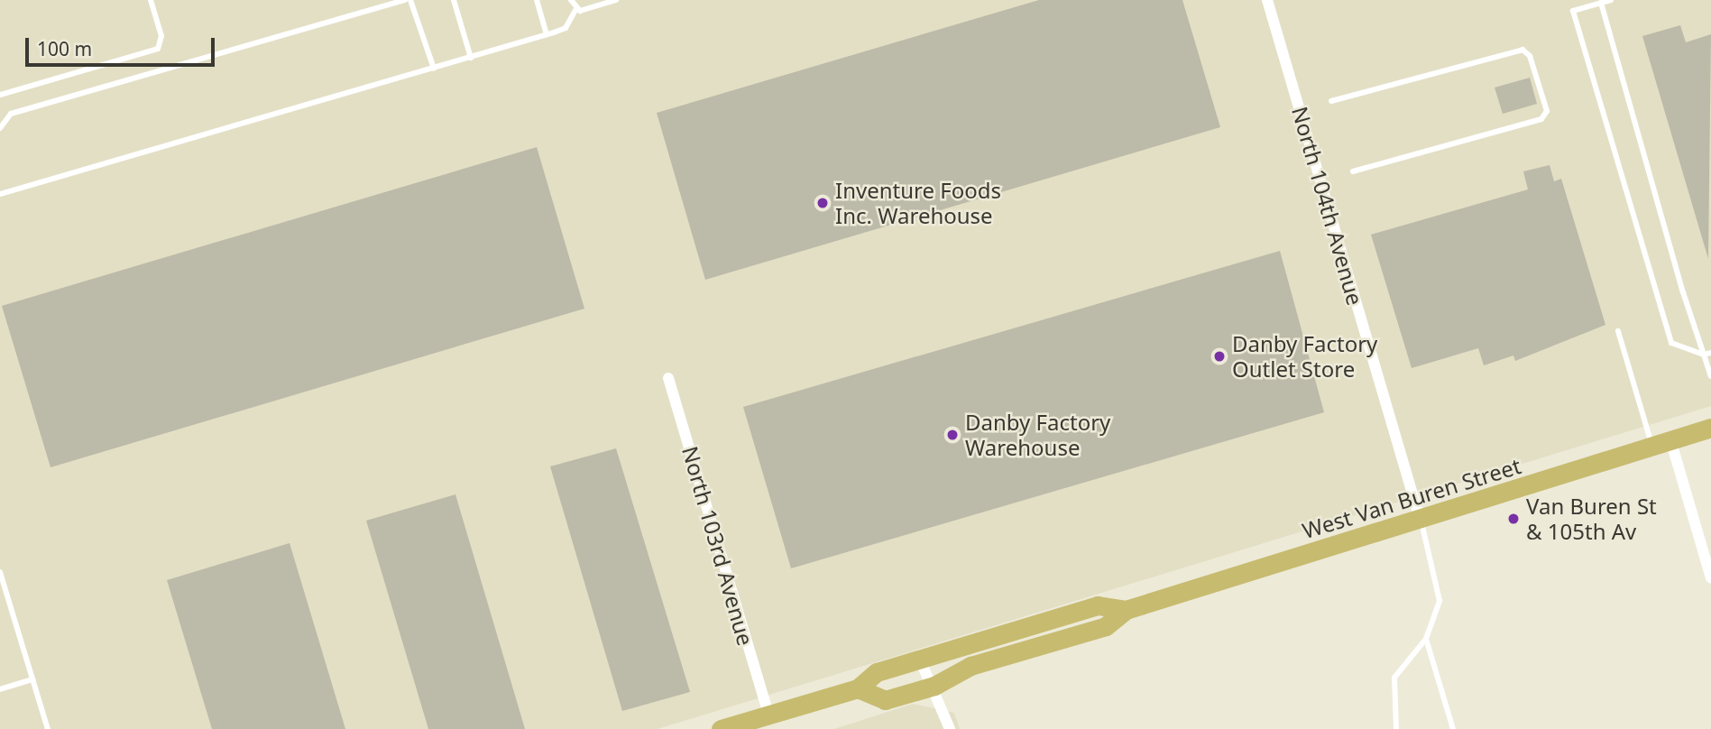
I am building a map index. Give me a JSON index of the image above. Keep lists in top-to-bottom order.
{
  "streets": {
    "main road": ["West Van Buren Street"],
    "street": ["North 104th Avenue", "North 103rd Avenue"]
  },
  "crossings": [
    ["North 104th Avenue", "West Van Buren Street"],
    ["West Van Buren Street", "North 103rd Avenue"]
  ],
  "places": [
    "Inventure Foods Inc. Warehouse",
    "Danby Factory Outlet Store",
    "Danby Factory Warehouse",
    "Van Buren St & 105th Av"
  ],
  "scale_bar": "100 m"
}
